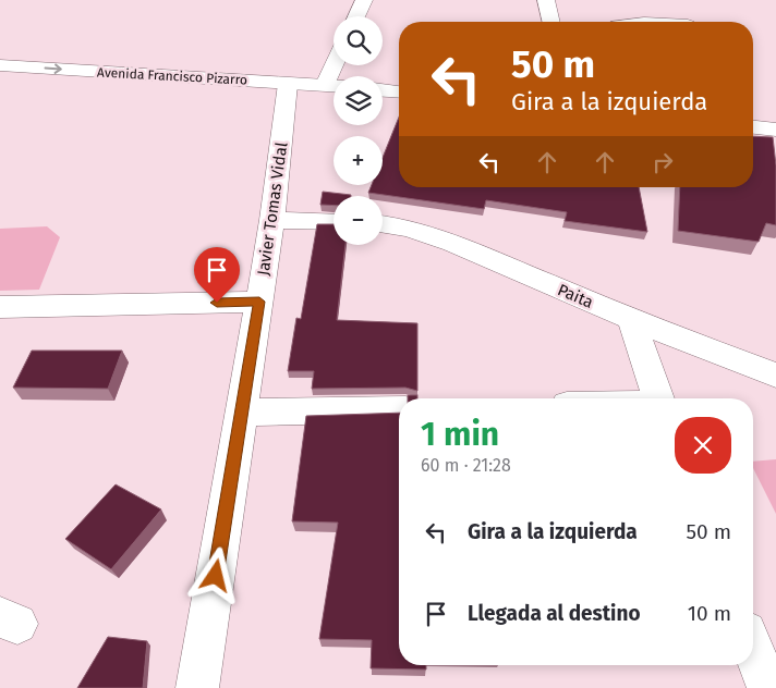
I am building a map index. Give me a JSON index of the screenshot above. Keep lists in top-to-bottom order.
{
  "streets": {
    "street": ["Avenida Francisco Pizarro", "Javier Tomas Vidal", "Paita"]
  },
  "crossings": [
    ["Avenida Francisco Pizarro", "Javier Tomas Vidal"]
  ],
  "page": {
    "map_buttons": ["+", "−"],
    "turn": ["50 m", "Gira a la izquierda"],
    "heading": ["1 min", "60 m · 21:28"],
    "list": [
      {
        "name": "Gira a la izquierda",
        "value": "50 m"
      },
      {
        "name": "Llegada al destino",
        "value": "10 m"
      }
    ]
  }
}
